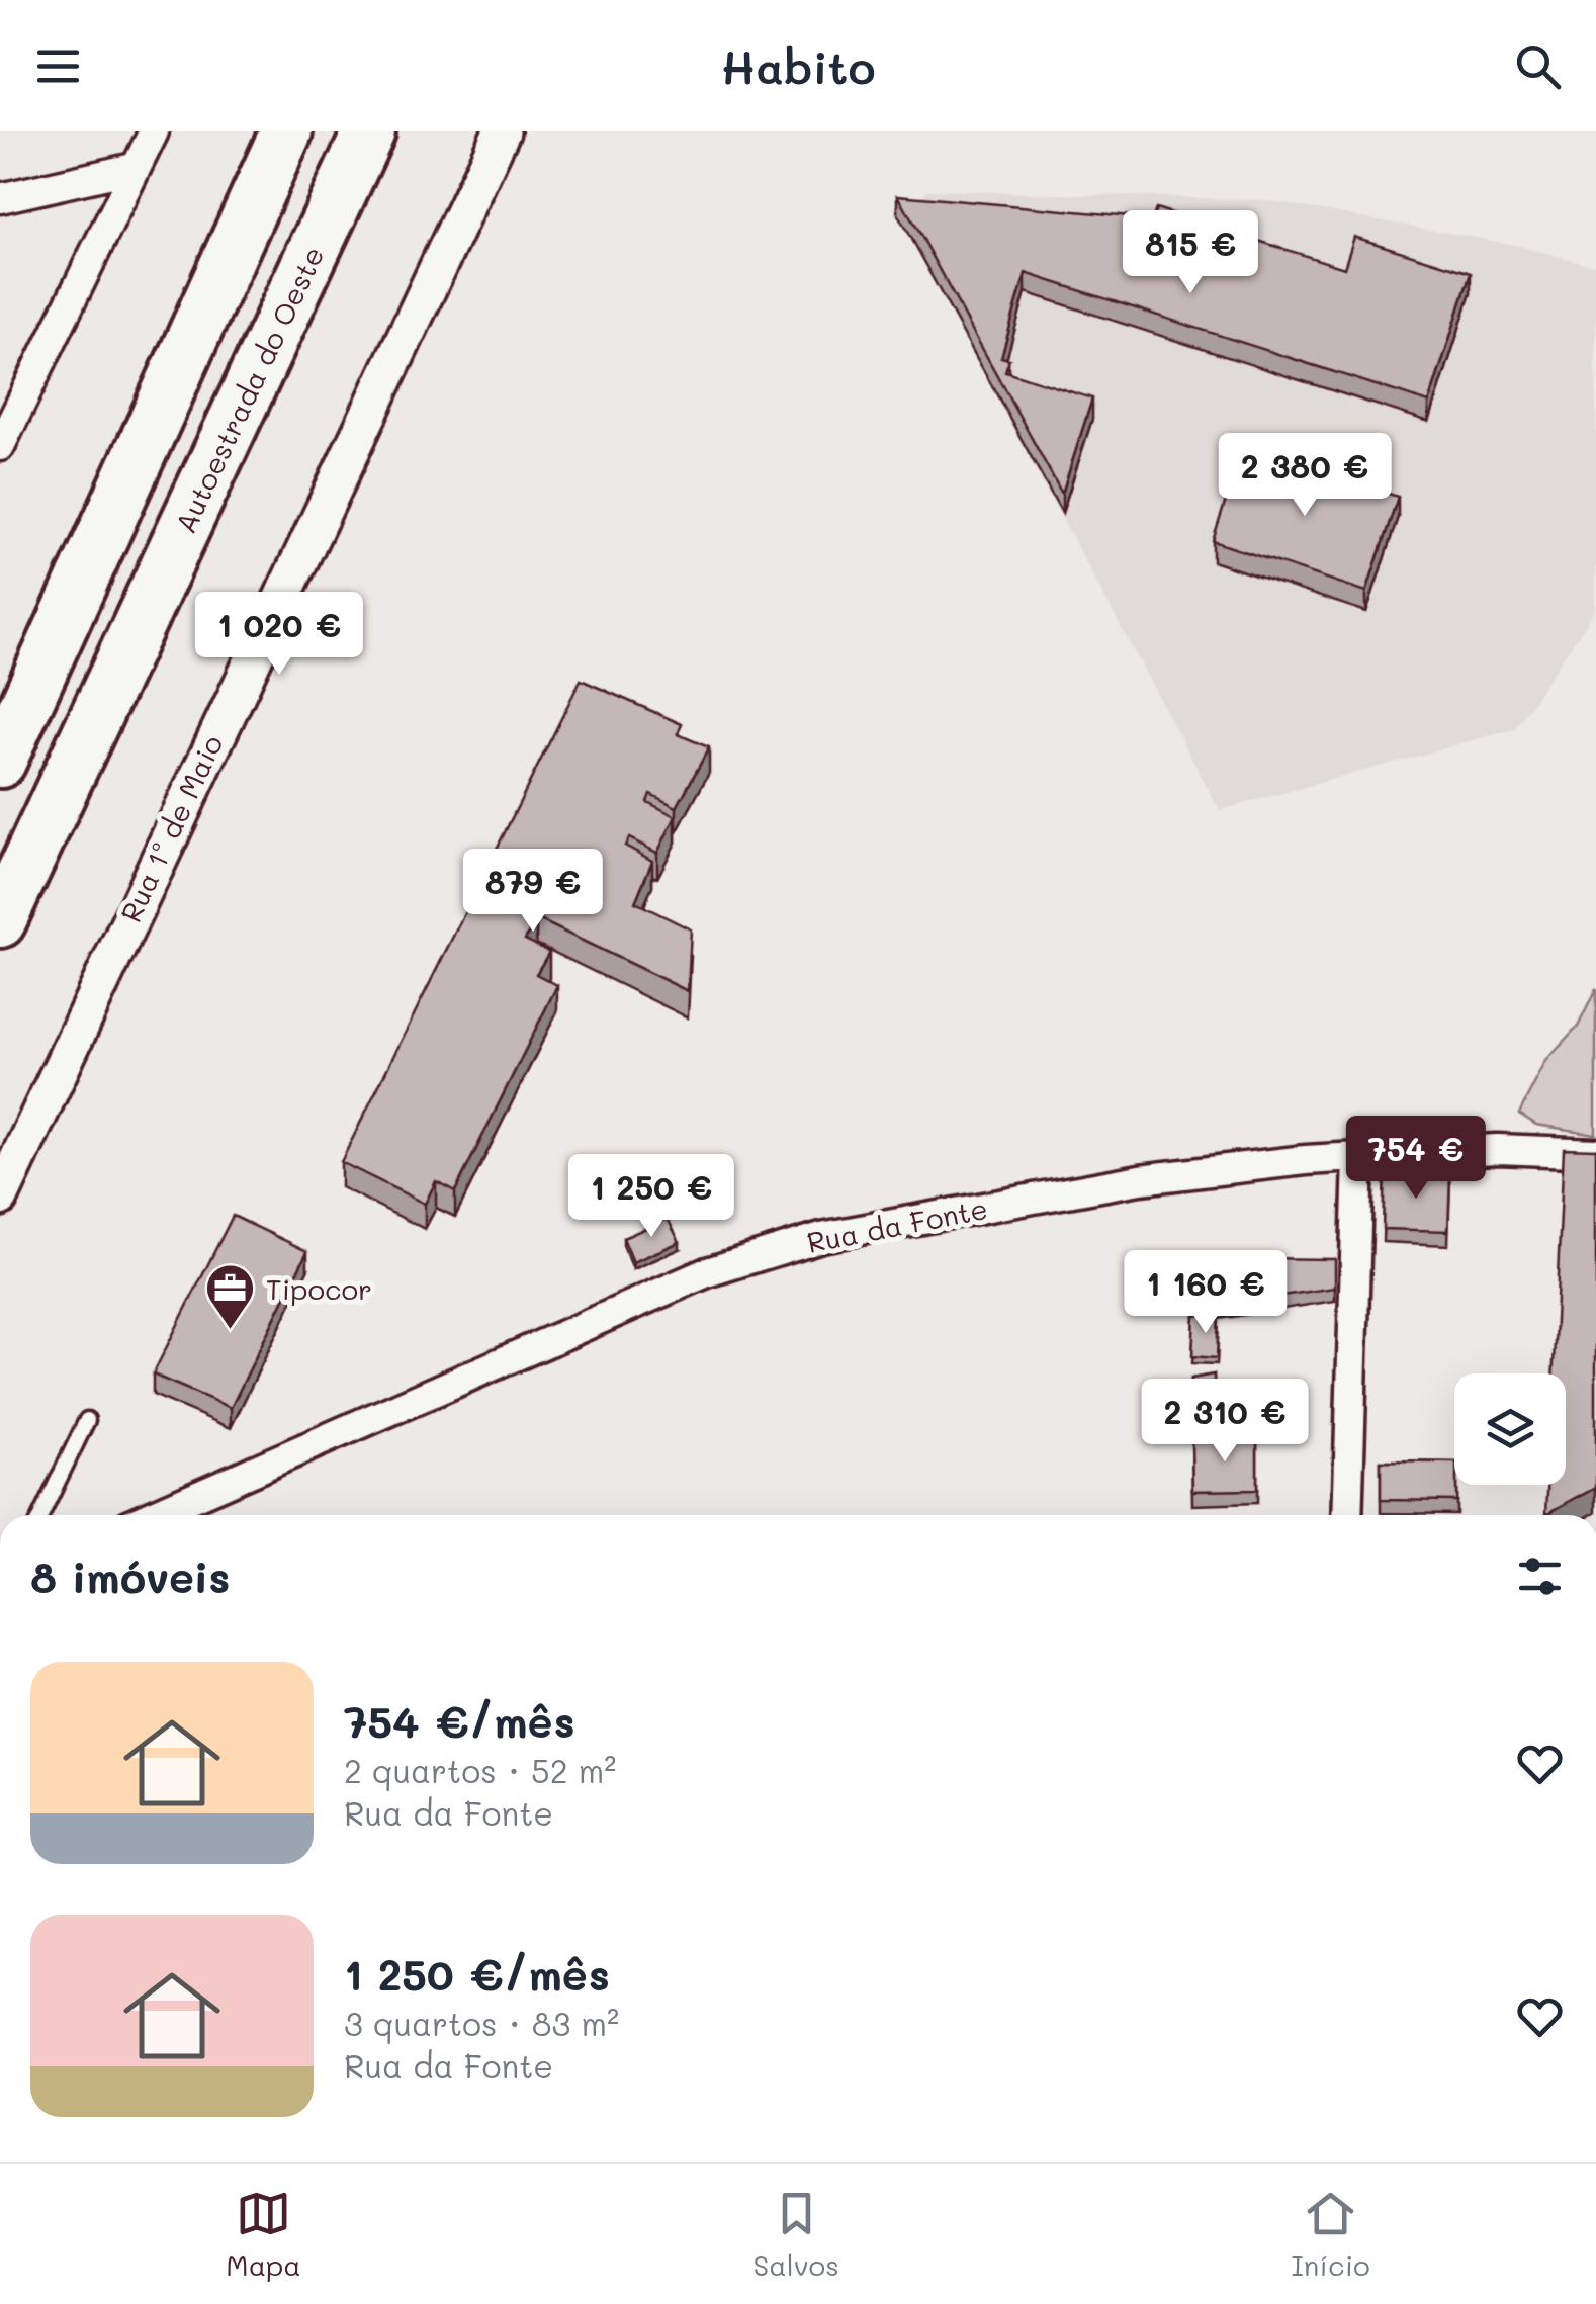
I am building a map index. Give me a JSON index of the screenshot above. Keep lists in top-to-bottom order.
{
  "streets": {
    "highway": ["Autoestrada do Oeste"],
    "street": ["Rua 1º de Maio", "Rua da Fonte"]
  },
  "places": {
    "office": ["Tipocor"]
  },
  "page": {
    "header": "Habito",
    "price": [
      "815 €",
      "2 380 €",
      "1 020 €",
      "879 €",
      "754 €",
      "1 250 €",
      "1 160 €",
      "2 310 €"
    ],
    "heading": "8 imóveis",
    "list": [
      {
        "name": "754 €/mês",
        "note": "2 quartos · 52 m² · Rua da Fonte"
      },
      {
        "name": "1 250 €/mês",
        "note": "3 quartos · 83 m² · Rua da Fonte"
      }
    ],
    "tabs": ["Mapa", "Salvos", "Início"]
  }
}
